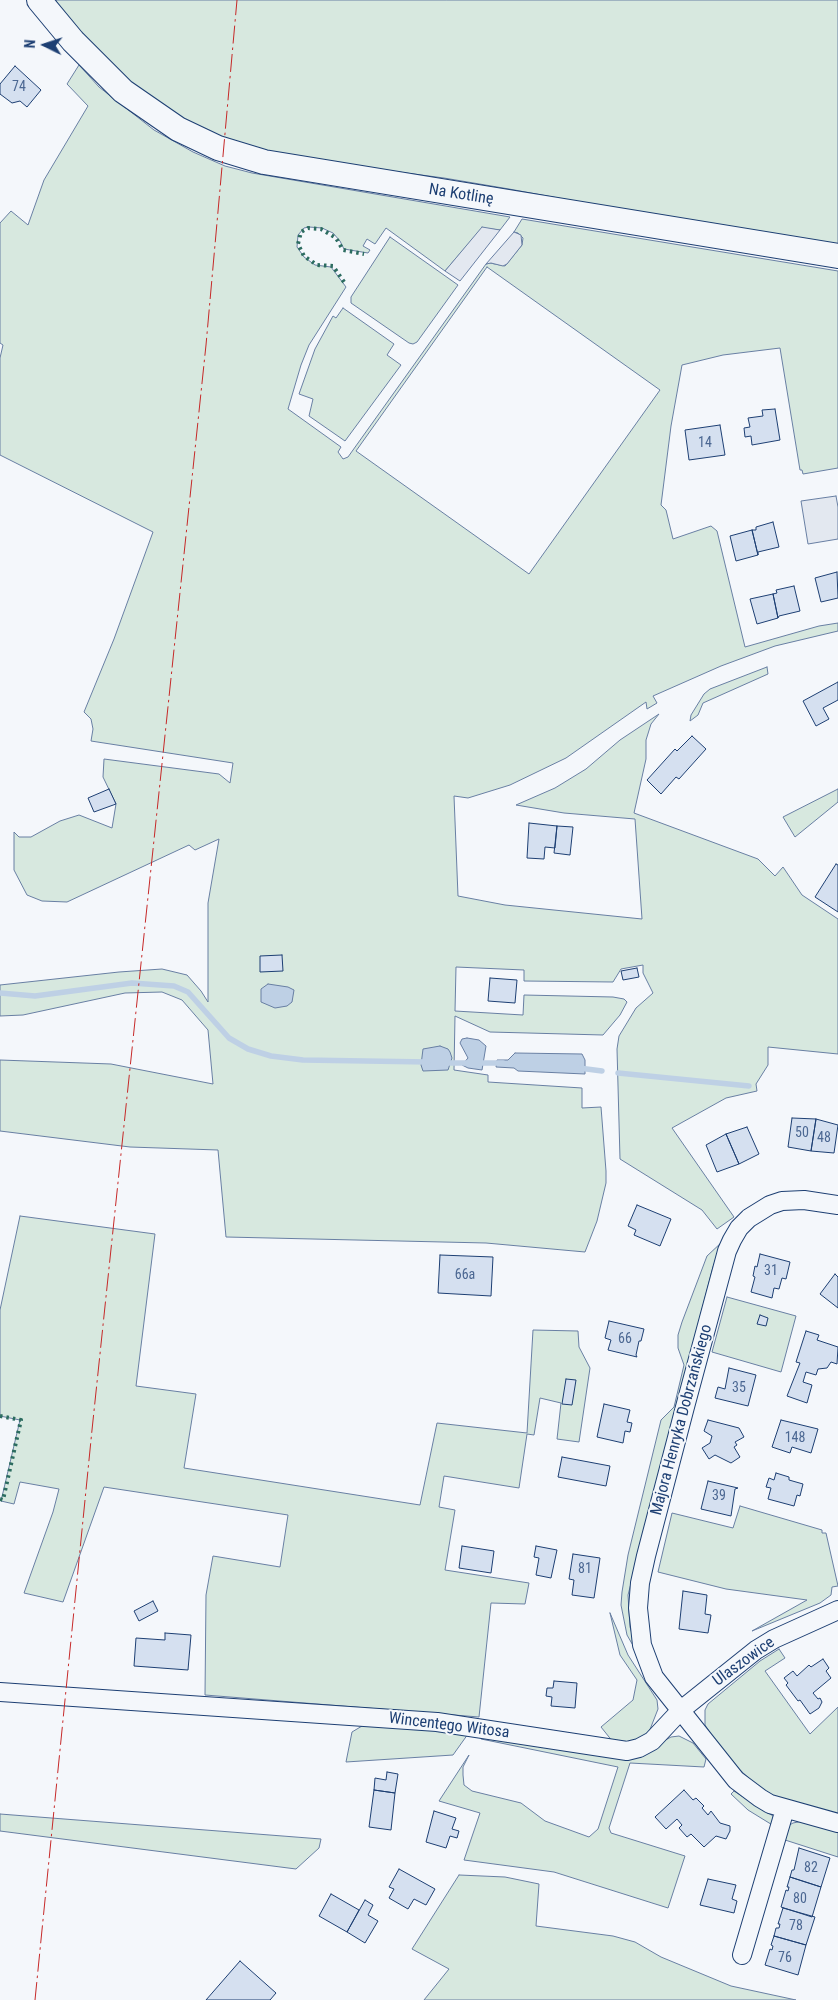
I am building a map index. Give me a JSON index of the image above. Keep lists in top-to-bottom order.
{
  "streets": {
    "street": [
      "Na Kotlinę",
      "Majora Henryka Dobrzańskiego",
      "Ulaszowice",
      "Wincentego Witosa"
    ]
  },
  "crossings": [
    ["Majora Henryka Dobrzańskiego", "Ulaszowice"],
    ["Majora Henryka Dobrzańskiego", "Wincentego Witosa"],
    ["Ulaszowice", "Wincentego Witosa"]
  ],
  "house_numbers": [
    "74",
    "14",
    "50",
    "48",
    "31",
    "66a",
    "66",
    "35",
    "148",
    "39",
    "81",
    "82",
    "80",
    "78",
    "76"
  ],
  "north": "left"
}
